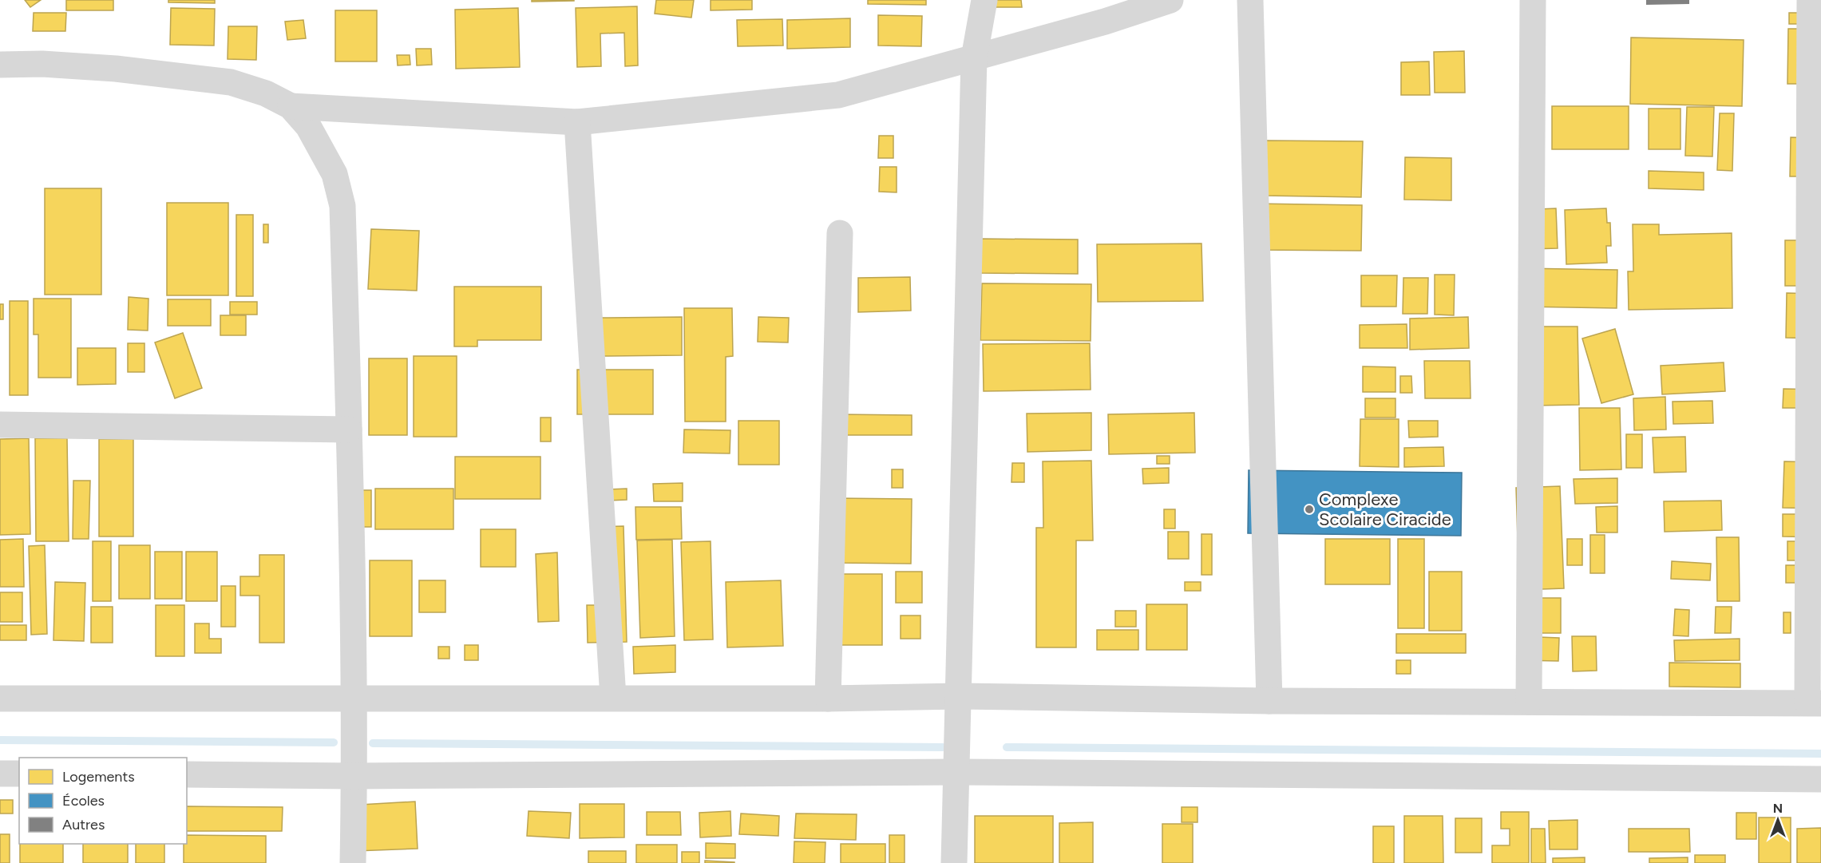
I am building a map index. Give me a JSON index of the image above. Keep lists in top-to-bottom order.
{
  "places": ["Complexe Scolaire Ciracide"],
  "legend": ["Logements", "Écoles", "Autres"],
  "north": "top"
}
